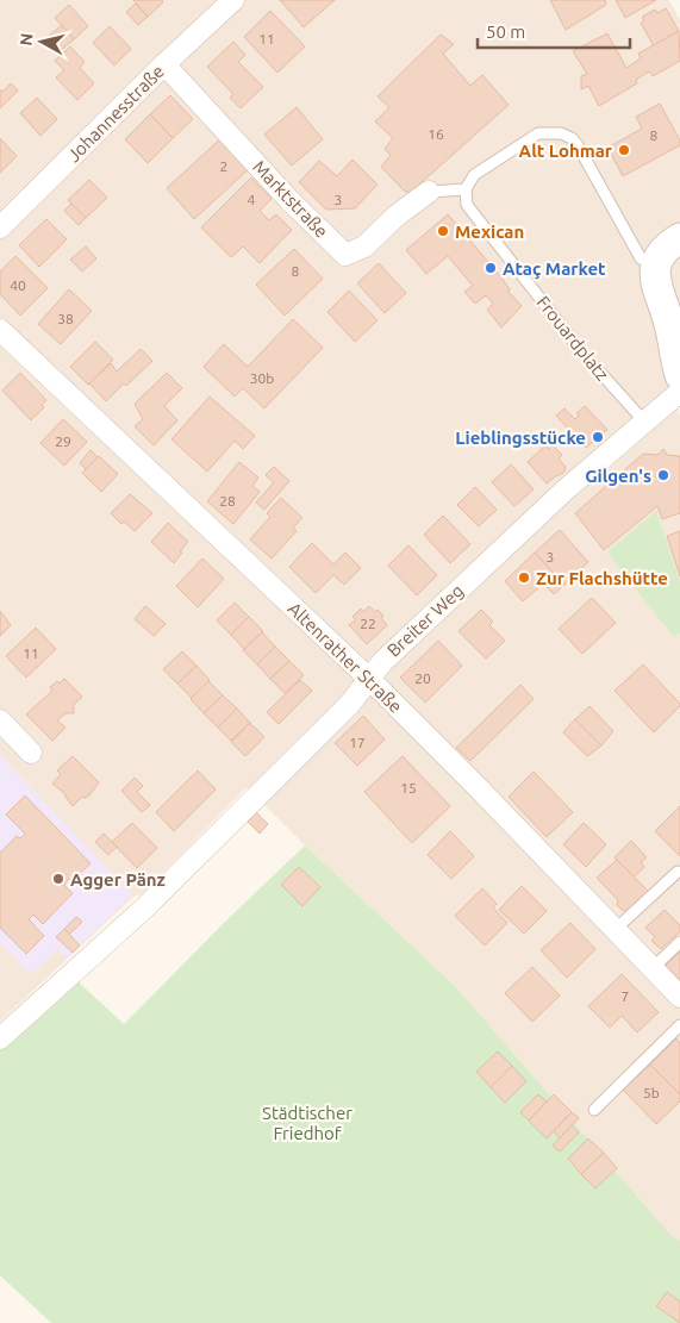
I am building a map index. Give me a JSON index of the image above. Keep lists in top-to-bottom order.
{
  "streets": {
    "street": [
      "Johannesstraße",
      "Marktstraße",
      "Breiter Weg",
      "Altenrather Straße"
    ],
    "lane": ["Frouardplatz"]
  },
  "crossings": [
    ["Johannesstraße", "Marktstraße"],
    ["Frouardplatz", "Breiter Weg"],
    ["Breiter Weg", "Altenrather Straße"]
  ],
  "parks": ["Städtischer Friedhof"],
  "places": [
    "Alt Lohmar",
    "Mexican",
    "Ataç Market",
    "Lieblingsstücke",
    "Gilgen's",
    "Zur Flachshütte",
    "Agger Pänz"
  ],
  "house_numbers": [
    "11",
    "16",
    "8",
    "2",
    "4",
    "3",
    "8",
    "40",
    "38",
    "30b",
    "29",
    "28",
    "3",
    "22",
    "11",
    "20",
    "17",
    "15",
    "7",
    "5b"
  ],
  "scale_bar": "50 m",
  "north": "left"
}
